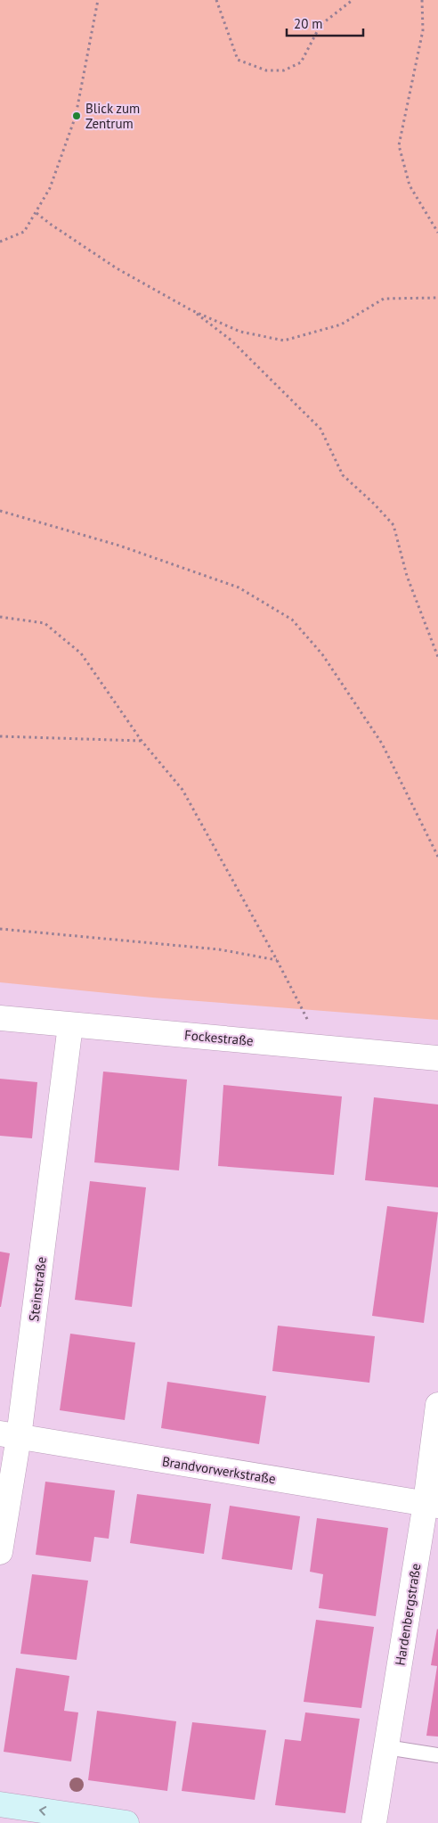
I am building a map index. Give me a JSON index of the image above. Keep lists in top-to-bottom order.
{
  "streets": {
    "street": [
      "Fockestraße",
      "Steinstraße",
      "Brandvorwerkstraße",
      "Hardenbergstraße"
    ]
  },
  "crossings": [
    ["Fockestraße", "Steinstraße"],
    ["Steinstraße", "Brandvorwerkstraße"],
    ["Brandvorwerkstraße", "Hardenbergstraße"]
  ],
  "places": ["Blick zum Zentrum"],
  "scale_bar": "20 m"
}
